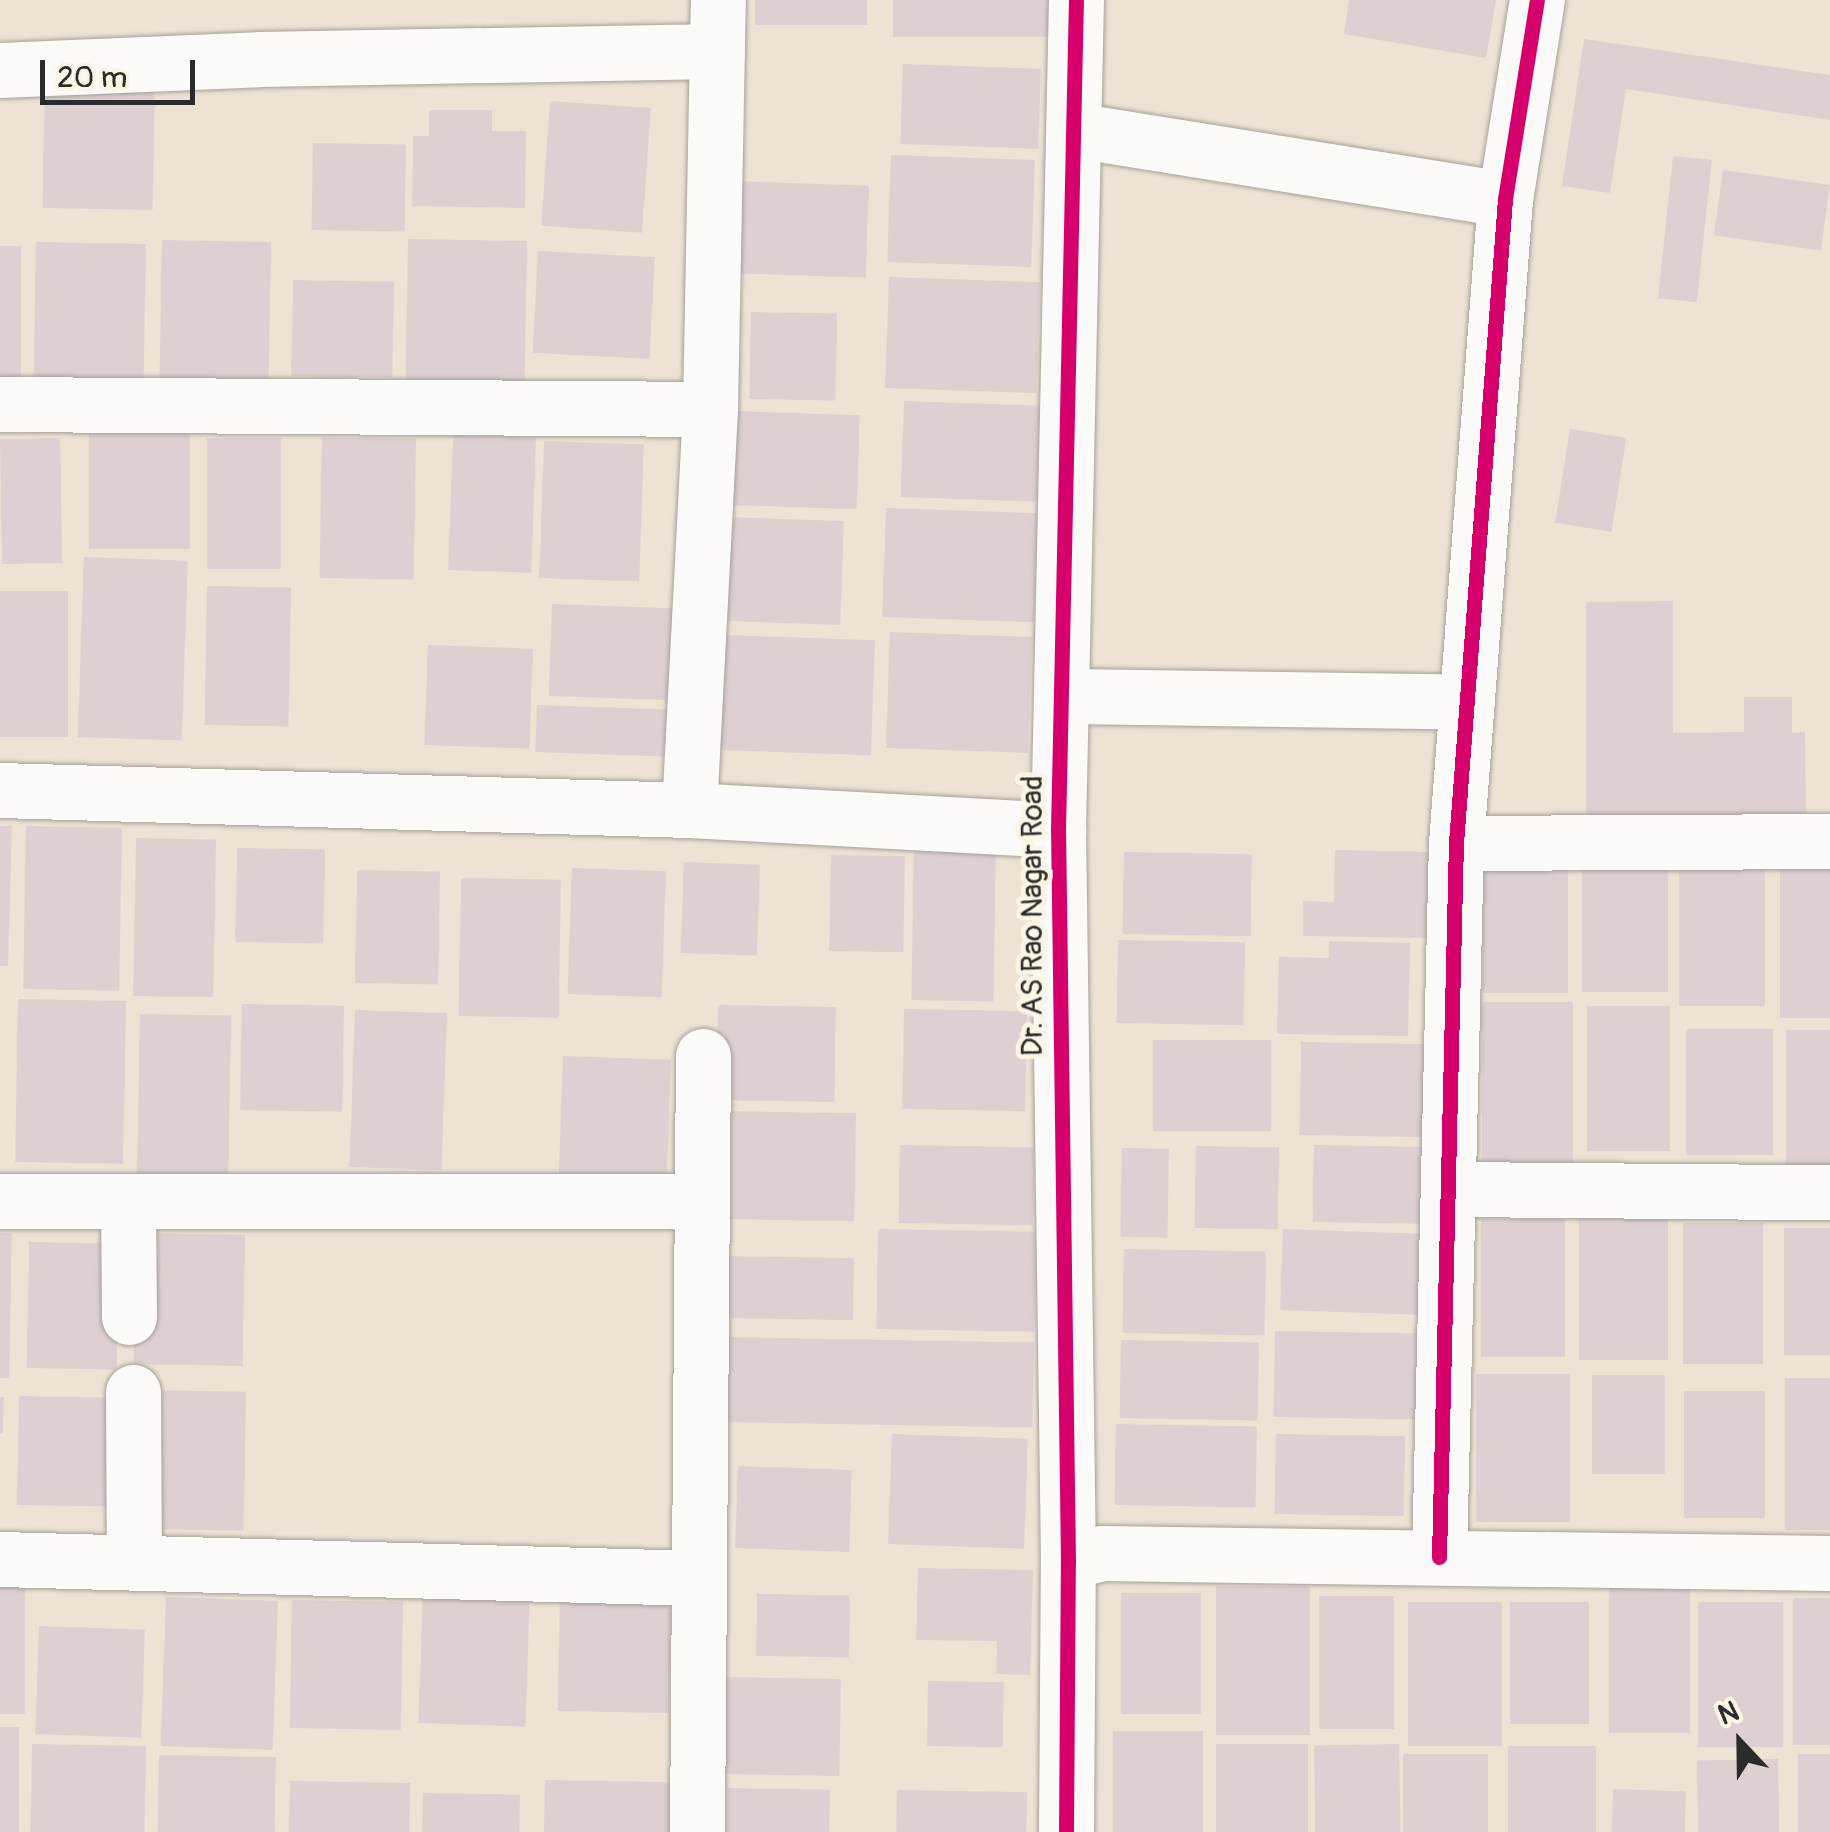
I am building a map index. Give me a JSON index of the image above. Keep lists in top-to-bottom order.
{
  "streets": {
    "street": ["Dr. AS Rao Nagar Road"]
  },
  "scale_bar": "20 m",
  "north": "top"
}
